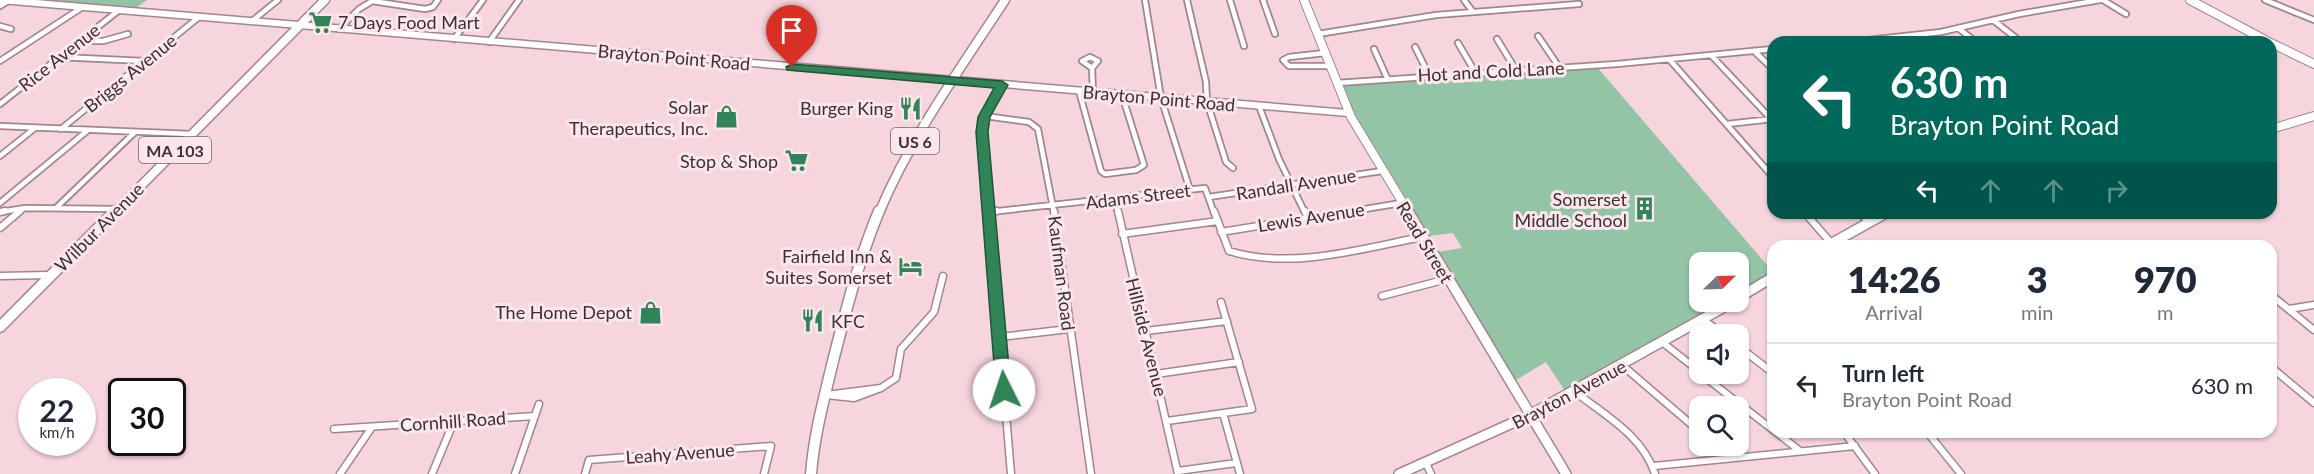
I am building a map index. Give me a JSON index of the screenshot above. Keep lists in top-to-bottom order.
{
  "streets": {
    "main road": [
      "US 6",
      "MA 103",
      "Wilbur Avenue",
      "Read Street",
      "Brayton Avenue"
    ],
    "street": [
      "Rice Avenue",
      "Brayton Point Road",
      "Hot and Cold Lane",
      "Briggs Avenue",
      "Randall Avenue",
      "Adams Street",
      "Lewis Avenue",
      "Kaufman Road",
      "Hillside Avenue",
      "Cornhill Road",
      "Leahy Avenue"
    ]
  },
  "crossings": [
    ["Rice Avenue", "Brayton Point Road"],
    ["Brayton Point Road", "Briggs Avenue"],
    ["Brayton Point Road", "US 6"],
    ["Brayton Point Road", "Wilbur Avenue"],
    ["Brayton Point Road", "Read Street"],
    ["Hot and Cold Lane", "Read Street"],
    ["Randall Avenue", "Adams Street"],
    ["Randall Avenue", "Read Street"],
    ["Adams Street", "Kaufman Road"],
    ["Adams Street", "Hillside Avenue"],
    ["Lewis Avenue", "Read Street"],
    ["Read Street", "Brayton Avenue"]
  ],
  "places": {
    "supermarket": ["7 Days Food Mart", "Stop & Shop"],
    "restaurant": ["Burger King", "KFC"],
    "shop": ["Solar Therapeutics, Inc.", "The Home Depot"],
    "building": ["Somerset Middle School"],
    "hotel": ["Fairfield Inn & Suites Somerset"]
  },
  "north": "top right",
  "page": {
    "turn": ["630 m", "Brayton Point Road"],
    "eta": [
      "14:26",
      "Arrival",
      "3",
      "min",
      "970",
      "m"
    ],
    "list": [
      {
        "name": "Turn left",
        "note": "Brayton Point Road",
        "value": "630 m"
      }
    ],
    "speed": "22 km/h",
    "limit": "30"
  }
}
